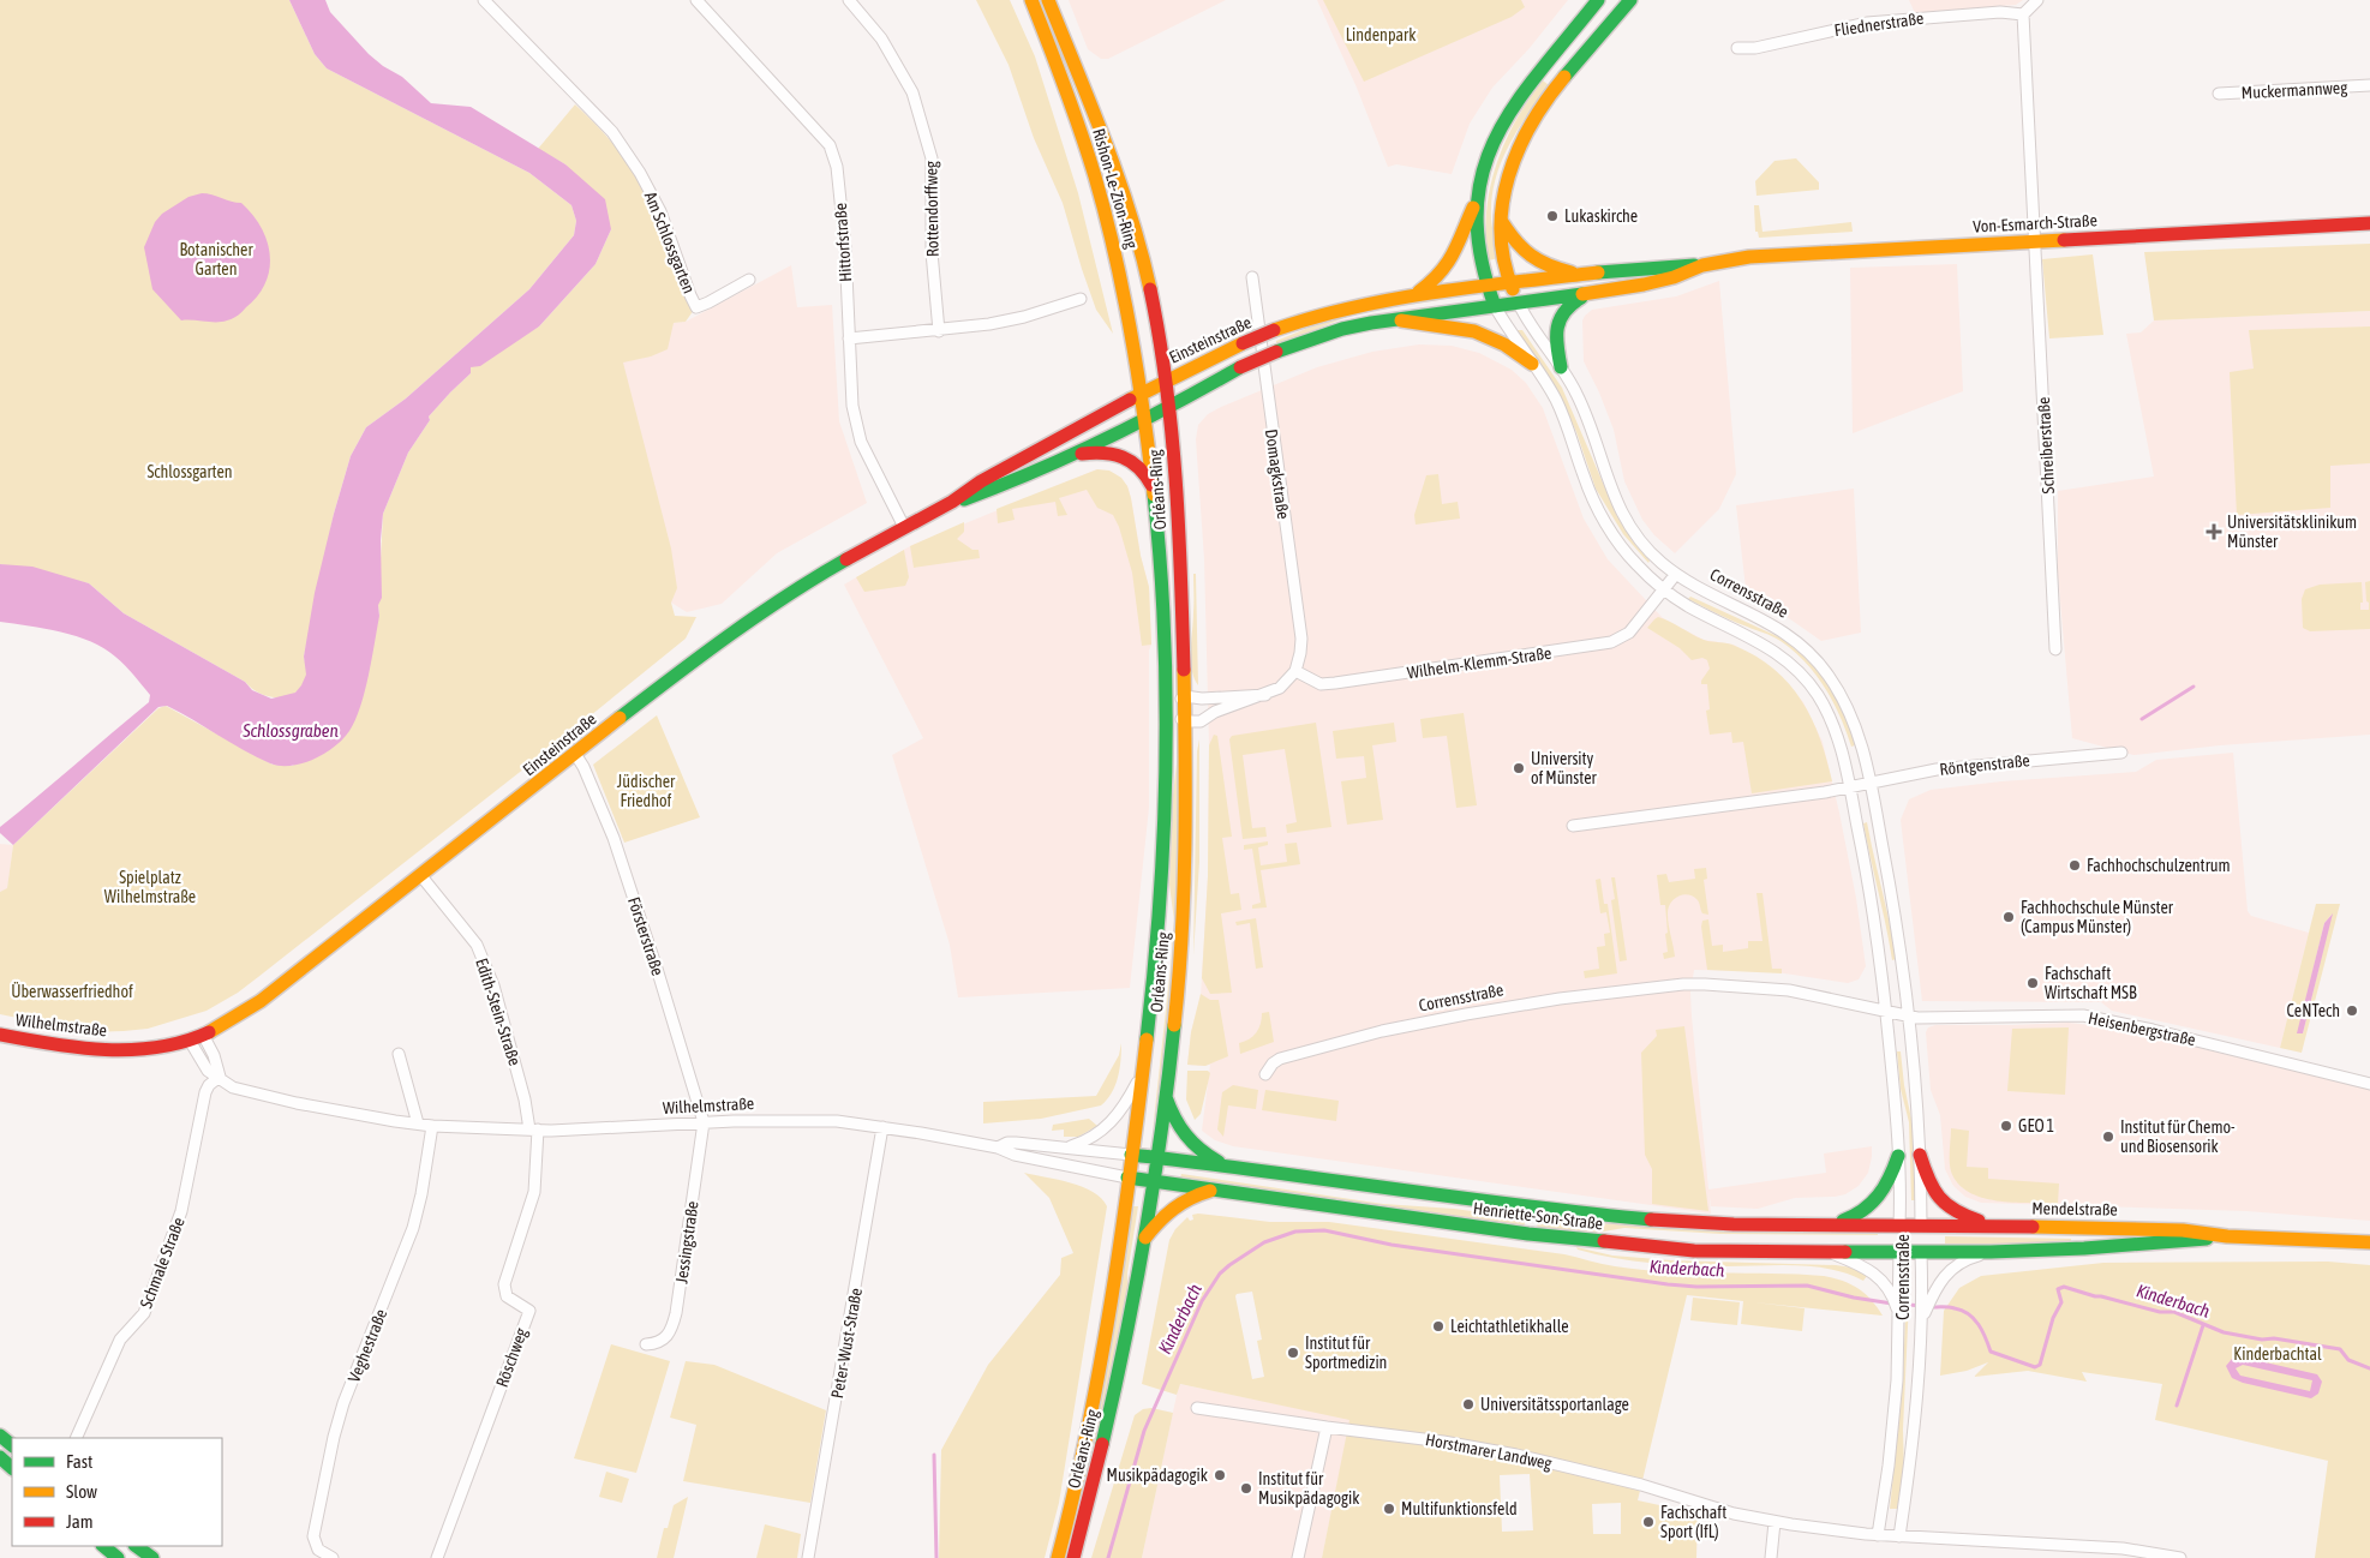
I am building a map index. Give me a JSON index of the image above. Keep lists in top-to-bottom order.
{
  "streets": {
    "main road": [
      "Rishon-Le-Zion-Ring",
      "Von-Esmarch-Straße",
      "Einsteinstraße",
      "Orléans-Ring",
      "Corrensstraße",
      "Wilhelmstraße",
      "Mendelstraße",
      "Henriette-Son-Straße"
    ],
    "street": [
      "Fliednerstraße",
      "Muckermannweg",
      "Rottendorffweg",
      "Am Schlossgarten",
      "Hittorfstraße",
      "Schreiberstraße",
      "Domagkstraße",
      "Wilhelm-Klemm-Straße",
      "Röntgenstraße",
      "Försterstraße",
      "Edith-Stein-Straße",
      "Heisenbergstraße",
      "Jessingstraße",
      "Schmale Straße",
      "Peter-Wust-Straße",
      "Veghestraße",
      "Röschweg",
      "Horstmarer Landweg"
    ]
  },
  "crossings": [
    ["Rishon-Le-Zion-Ring", "Einsteinstraße"],
    ["Rishon-Le-Zion-Ring", "Orléans-Ring"],
    ["Von-Esmarch-Straße", "Einsteinstraße"],
    ["Von-Esmarch-Straße", "Schreiberstraße"],
    ["Von-Esmarch-Straße", "Corrensstraße"],
    ["Hittorfstraße", "Einsteinstraße"],
    ["Einsteinstraße", "Orléans-Ring"],
    ["Einsteinstraße", "Corrensstraße"],
    ["Einsteinstraße", "Försterstraße"],
    ["Einsteinstraße", "Edith-Stein-Straße"],
    ["Einsteinstraße", "Wilhelmstraße"],
    ["Domagkstraße", "Wilhelm-Klemm-Straße"],
    ["Orléans-Ring", "Wilhelmstraße"],
    ["Orléans-Ring", "Henriette-Son-Straße"],
    ["Corrensstraße", "Wilhelm-Klemm-Straße"],
    ["Corrensstraße", "Röntgenstraße"],
    ["Corrensstraße", "Heisenbergstraße"],
    ["Corrensstraße", "Mendelstraße"],
    ["Corrensstraße", "Henriette-Son-Straße"],
    ["Corrensstraße", "Horstmarer Landweg"],
    ["Försterstraße", "Wilhelmstraße"],
    ["Försterstraße", "Jessingstraße"],
    ["Edith-Stein-Straße", "Wilhelmstraße"],
    ["Edith-Stein-Straße", "Röschweg"],
    ["Wilhelmstraße", "Henriette-Son-Straße"],
    ["Wilhelmstraße", "Jessingstraße"],
    ["Wilhelmstraße", "Schmale Straße"],
    ["Wilhelmstraße", "Peter-Wust-Straße"],
    ["Wilhelmstraße", "Veghestraße"],
    ["Wilhelmstraße", "Röschweg"],
    ["Mendelstraße", "Henriette-Son-Straße"]
  ],
  "water": ["Schlossgraben", "Kinderbach"],
  "parks": [
    "Lindenpark",
    "Botanischer Garten",
    "Schlossgarten",
    "Jüdischer Friedhof",
    "Spielplatz Wilhelmstraße",
    "Überwasserfriedhof",
    "Kinderbachtal"
  ],
  "places": {
    "other": [
      "Lukaskirche",
      "University of Münster",
      "Fachhochschulzentrum",
      "Fachhochschule Münster (Campus Münster)",
      "Fachschaft Wirtschaft MSB",
      "CeNTech",
      "GEO 1",
      "Institut für Chemo- und Biosensorik",
      "Leichtathletikhalle",
      "Institut für Sportmedizin",
      "Universitätssportanlage",
      "Musikpädagogik",
      "Institut für Musikpädagogik",
      "Multifunktionsfeld",
      "Fachschaft Sport (IfL)"
    ],
    "health": ["Universitätsklinikum Münster"]
  },
  "legend": ["Fast", "Slow", "Jam"]
}
